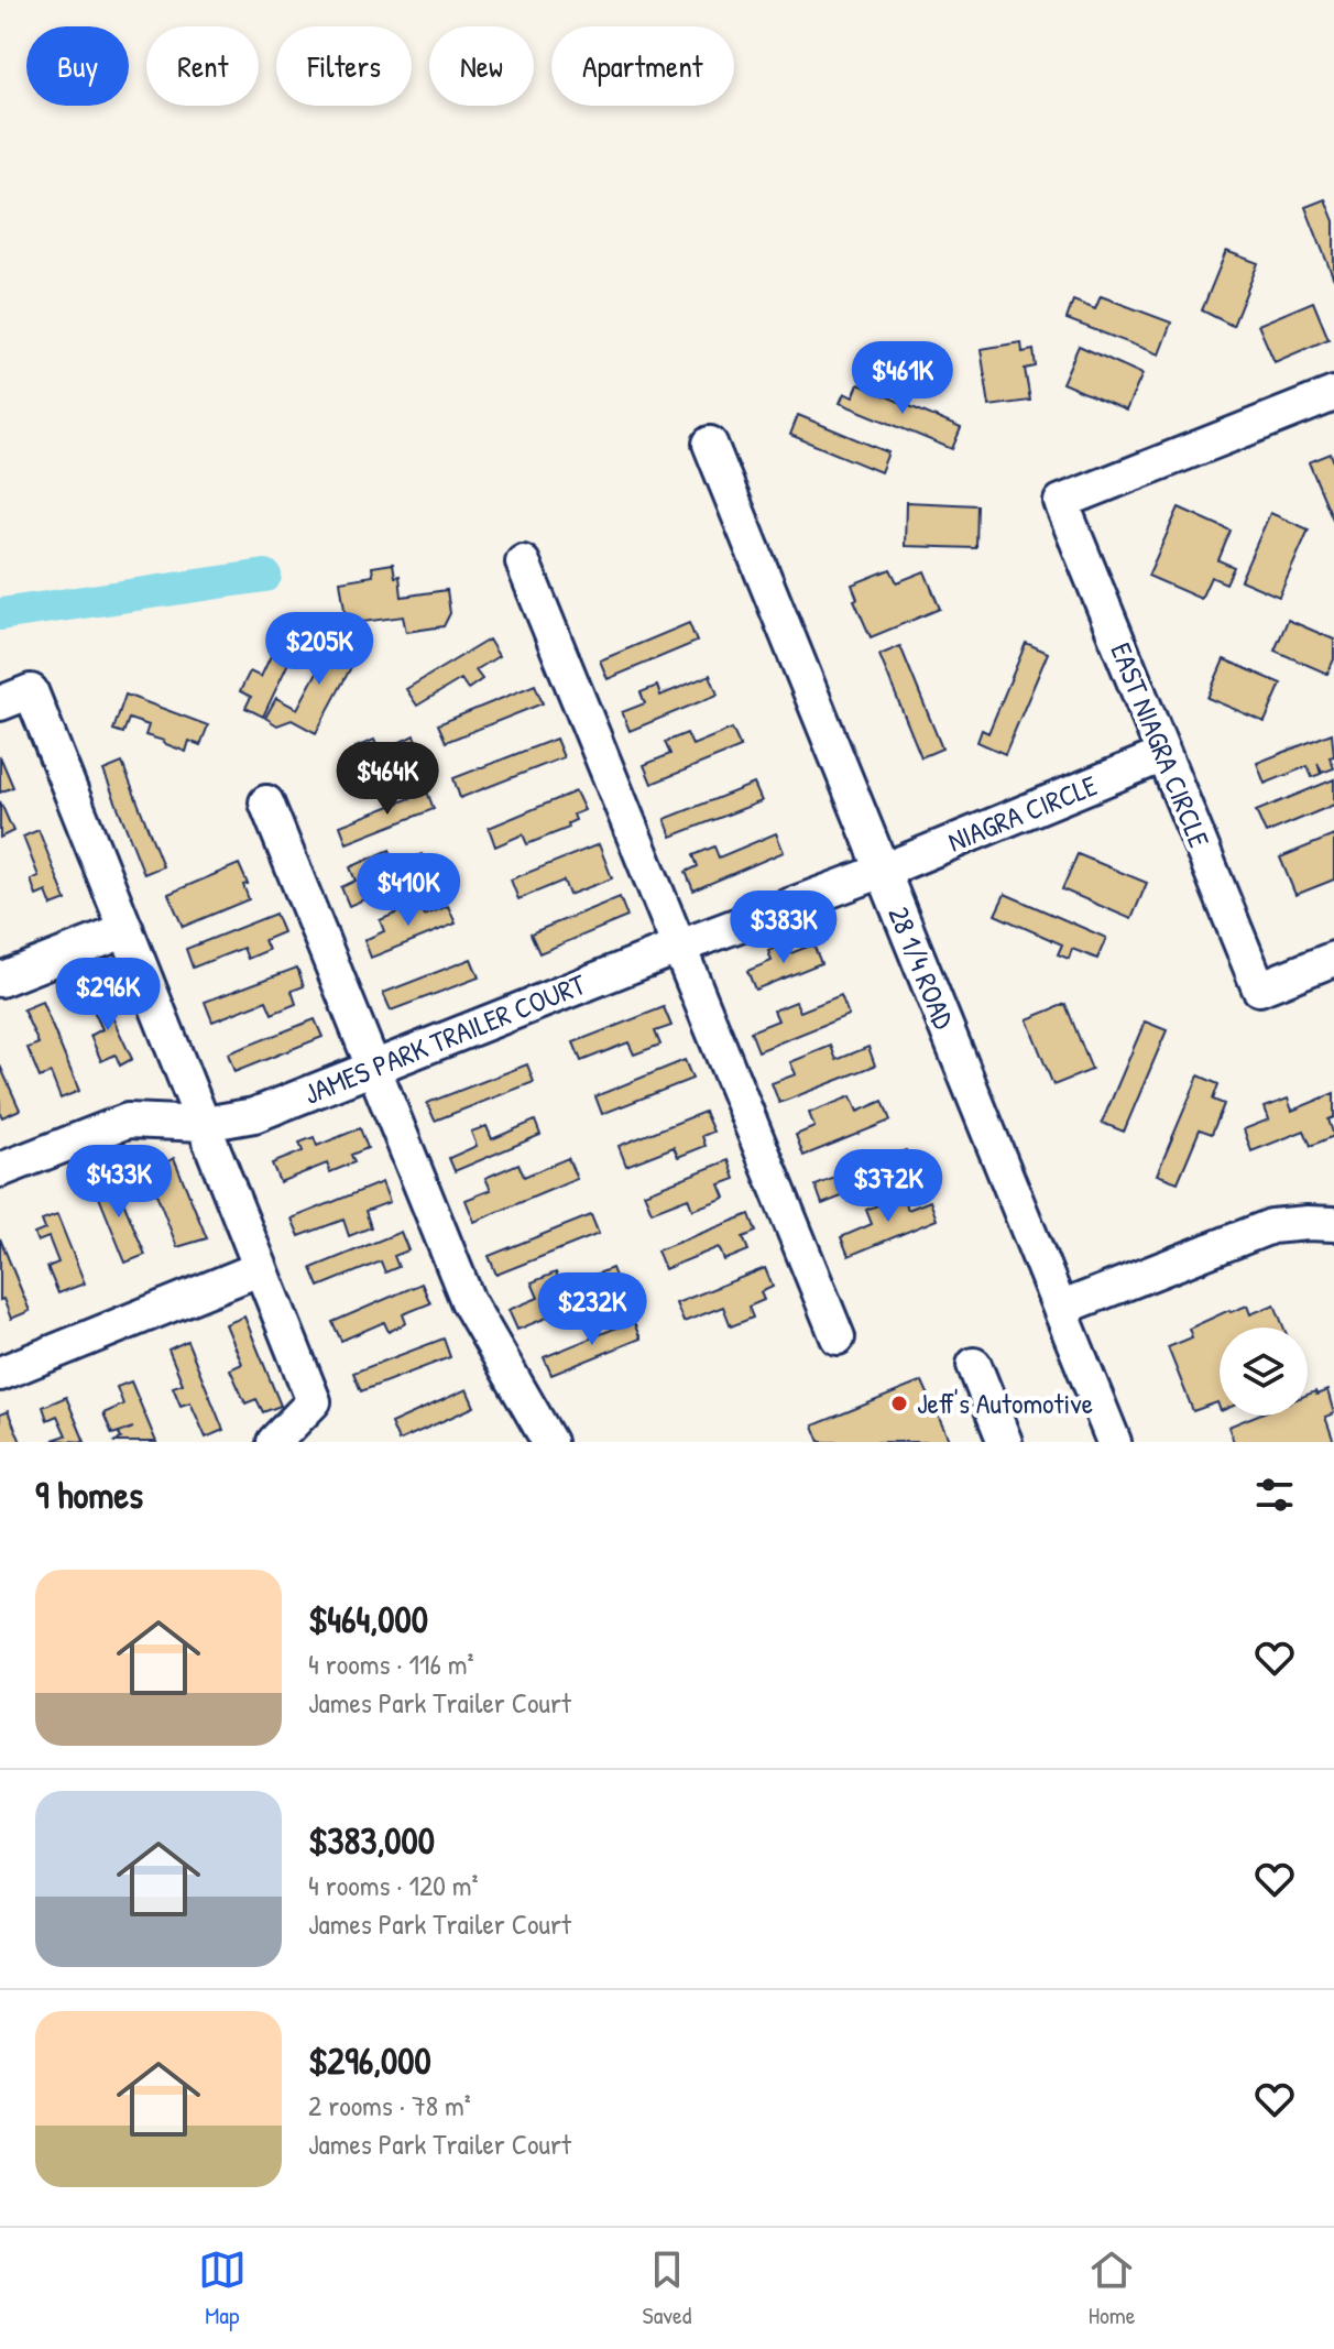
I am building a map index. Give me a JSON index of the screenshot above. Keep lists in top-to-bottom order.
{
  "streets": {
    "street": [
      "EAST NIAGRA CIRCLE",
      "NIAGRA CIRCLE",
      "28 1/4 ROAD",
      "JAMES PARK TRAILER COURT"
    ]
  },
  "crossings": [
    ["EAST NIAGRA CIRCLE", "NIAGRA CIRCLE"],
    ["NIAGRA CIRCLE", "28 1/4 ROAD"],
    ["NIAGRA CIRCLE", "JAMES PARK TRAILER COURT"],
    ["28 1/4 ROAD", "JAMES PARK TRAILER COURT"]
  ],
  "places": ["Jeff's Automotive"],
  "page": {
    "chip": [
      "Buy",
      "Rent",
      "Filters",
      "New",
      "Apartment"
    ],
    "price": [
      "$461K",
      "$205K",
      "$464K",
      "$410K",
      "$383K",
      "$296K",
      "$433K",
      "$372K",
      "$232K"
    ],
    "heading": "9 homes",
    "list": [
      {
        "name": "$464,000",
        "note": "4 rooms · 116 m² · James Park Trailer Court"
      },
      {
        "name": "$383,000",
        "note": "4 rooms · 120 m² · James Park Trailer Court"
      },
      {
        "name": "$296,000",
        "note": "2 rooms · 78 m² · James Park Trailer Court"
      }
    ],
    "tabs": ["Map", "Saved", "Home"]
  }
}
